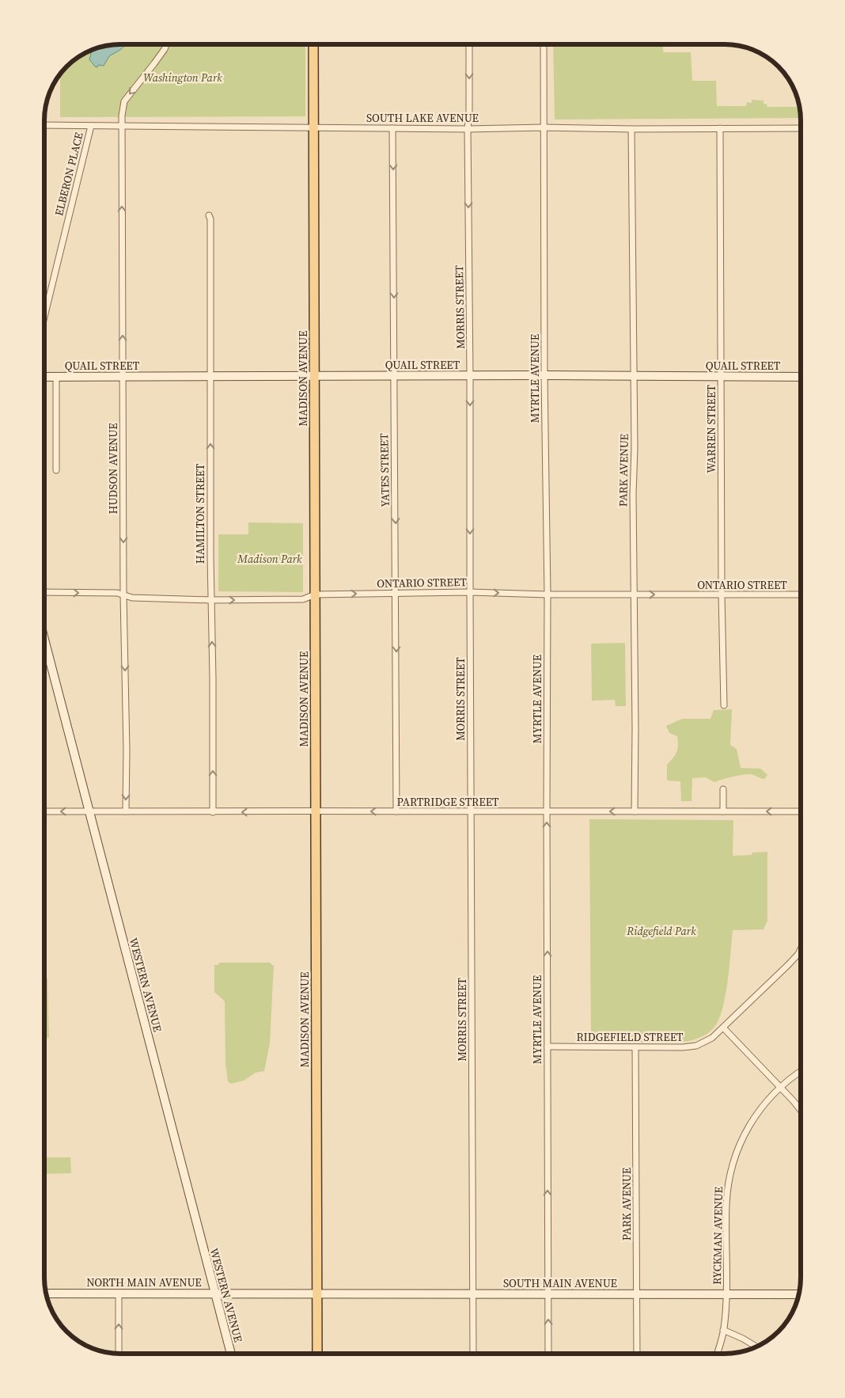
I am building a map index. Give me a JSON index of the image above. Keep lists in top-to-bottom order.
{
  "streets": {
    "main road": ["MADISON AVENUE"],
    "street": [
      "SOUTH LAKE AVENUE",
      "ELBERON PLACE",
      "MORRIS STREET",
      "QUAIL STREET",
      "MYRTLE AVENUE",
      "WARREN STREET",
      "HUDSON AVENUE",
      "YATES STREET",
      "PARK AVENUE",
      "HAMILTON STREET",
      "ONTARIO STREET",
      "PARTRIDGE STREET",
      "WESTERN AVENUE",
      "RIDGEFIELD STREET",
      "RYCKMAN AVENUE",
      "NORTH MAIN AVENUE",
      "SOUTH MAIN AVENUE"
    ]
  },
  "crossings": [
    ["SOUTH LAKE AVENUE", "ELBERON PLACE"],
    ["SOUTH LAKE AVENUE", "MORRIS STREET"],
    ["SOUTH LAKE AVENUE", "MADISON AVENUE"],
    ["SOUTH LAKE AVENUE", "MYRTLE AVENUE"],
    ["SOUTH LAKE AVENUE", "WARREN STREET"],
    ["SOUTH LAKE AVENUE", "HUDSON AVENUE"],
    ["SOUTH LAKE AVENUE", "YATES STREET"],
    ["SOUTH LAKE AVENUE", "PARK AVENUE"],
    ["MORRIS STREET", "QUAIL STREET"],
    ["MORRIS STREET", "ONTARIO STREET"],
    ["MORRIS STREET", "PARTRIDGE STREET"],
    ["MORRIS STREET", "SOUTH MAIN AVENUE"],
    ["QUAIL STREET", "MADISON AVENUE"],
    ["QUAIL STREET", "MYRTLE AVENUE"],
    ["QUAIL STREET", "WARREN STREET"],
    ["QUAIL STREET", "HUDSON AVENUE"],
    ["QUAIL STREET", "YATES STREET"],
    ["QUAIL STREET", "PARK AVENUE"],
    ["QUAIL STREET", "HAMILTON STREET"],
    ["MADISON AVENUE", "ONTARIO STREET"],
    ["MADISON AVENUE", "PARTRIDGE STREET"],
    ["MADISON AVENUE", "NORTH MAIN AVENUE"],
    ["MADISON AVENUE", "SOUTH MAIN AVENUE"],
    ["MYRTLE AVENUE", "ONTARIO STREET"],
    ["MYRTLE AVENUE", "PARTRIDGE STREET"],
    ["MYRTLE AVENUE", "RIDGEFIELD STREET"],
    ["MYRTLE AVENUE", "SOUTH MAIN AVENUE"],
    ["WARREN STREET", "ONTARIO STREET"],
    ["HUDSON AVENUE", "ONTARIO STREET"],
    ["HUDSON AVENUE", "PARTRIDGE STREET"],
    ["YATES STREET", "ONTARIO STREET"],
    ["YATES STREET", "PARTRIDGE STREET"],
    ["PARK AVENUE", "ONTARIO STREET"],
    ["PARK AVENUE", "PARTRIDGE STREET"],
    ["PARK AVENUE", "RIDGEFIELD STREET"],
    ["PARK AVENUE", "SOUTH MAIN AVENUE"],
    ["HAMILTON STREET", "ONTARIO STREET"],
    ["HAMILTON STREET", "PARTRIDGE STREET"],
    ["PARTRIDGE STREET", "WESTERN AVENUE"],
    ["WESTERN AVENUE", "NORTH MAIN AVENUE"],
    ["RYCKMAN AVENUE", "SOUTH MAIN AVENUE"],
    ["NORTH MAIN AVENUE", "SOUTH MAIN AVENUE"]
  ],
  "one_way": [
    "MORRIS STREET",
    "MYRTLE AVENUE",
    "YATES STREET",
    "HAMILTON STREET",
    "ONTARIO STREET",
    "PARTRIDGE STREET"
  ],
  "parks": ["Washington Park", "Madison Park", "Ridgefield Park"]
}
